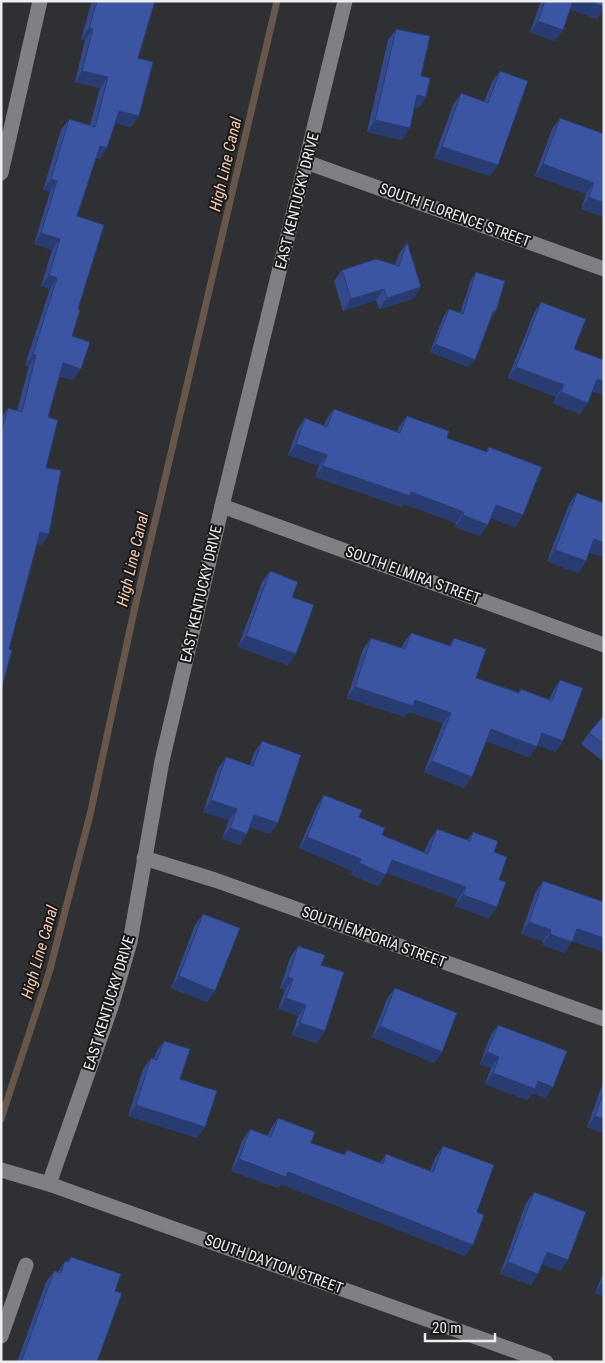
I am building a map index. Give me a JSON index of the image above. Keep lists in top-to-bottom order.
{
  "streets": {
    "street": [
      "EAST KENTUCKY DRIVE",
      "SOUTH FLORENCE STREET",
      "SOUTH ELMIRA STREET",
      "SOUTH EMPORIA STREET",
      "SOUTH DAYTON STREET"
    ]
  },
  "crossings": [
    ["EAST KENTUCKY DRIVE", "SOUTH FLORENCE STREET"],
    ["EAST KENTUCKY DRIVE", "SOUTH ELMIRA STREET"],
    ["EAST KENTUCKY DRIVE", "SOUTH EMPORIA STREET"],
    ["EAST KENTUCKY DRIVE", "SOUTH DAYTON STREET"]
  ],
  "water": ["High Line Canal"],
  "scale_bar": "20 m"
}
